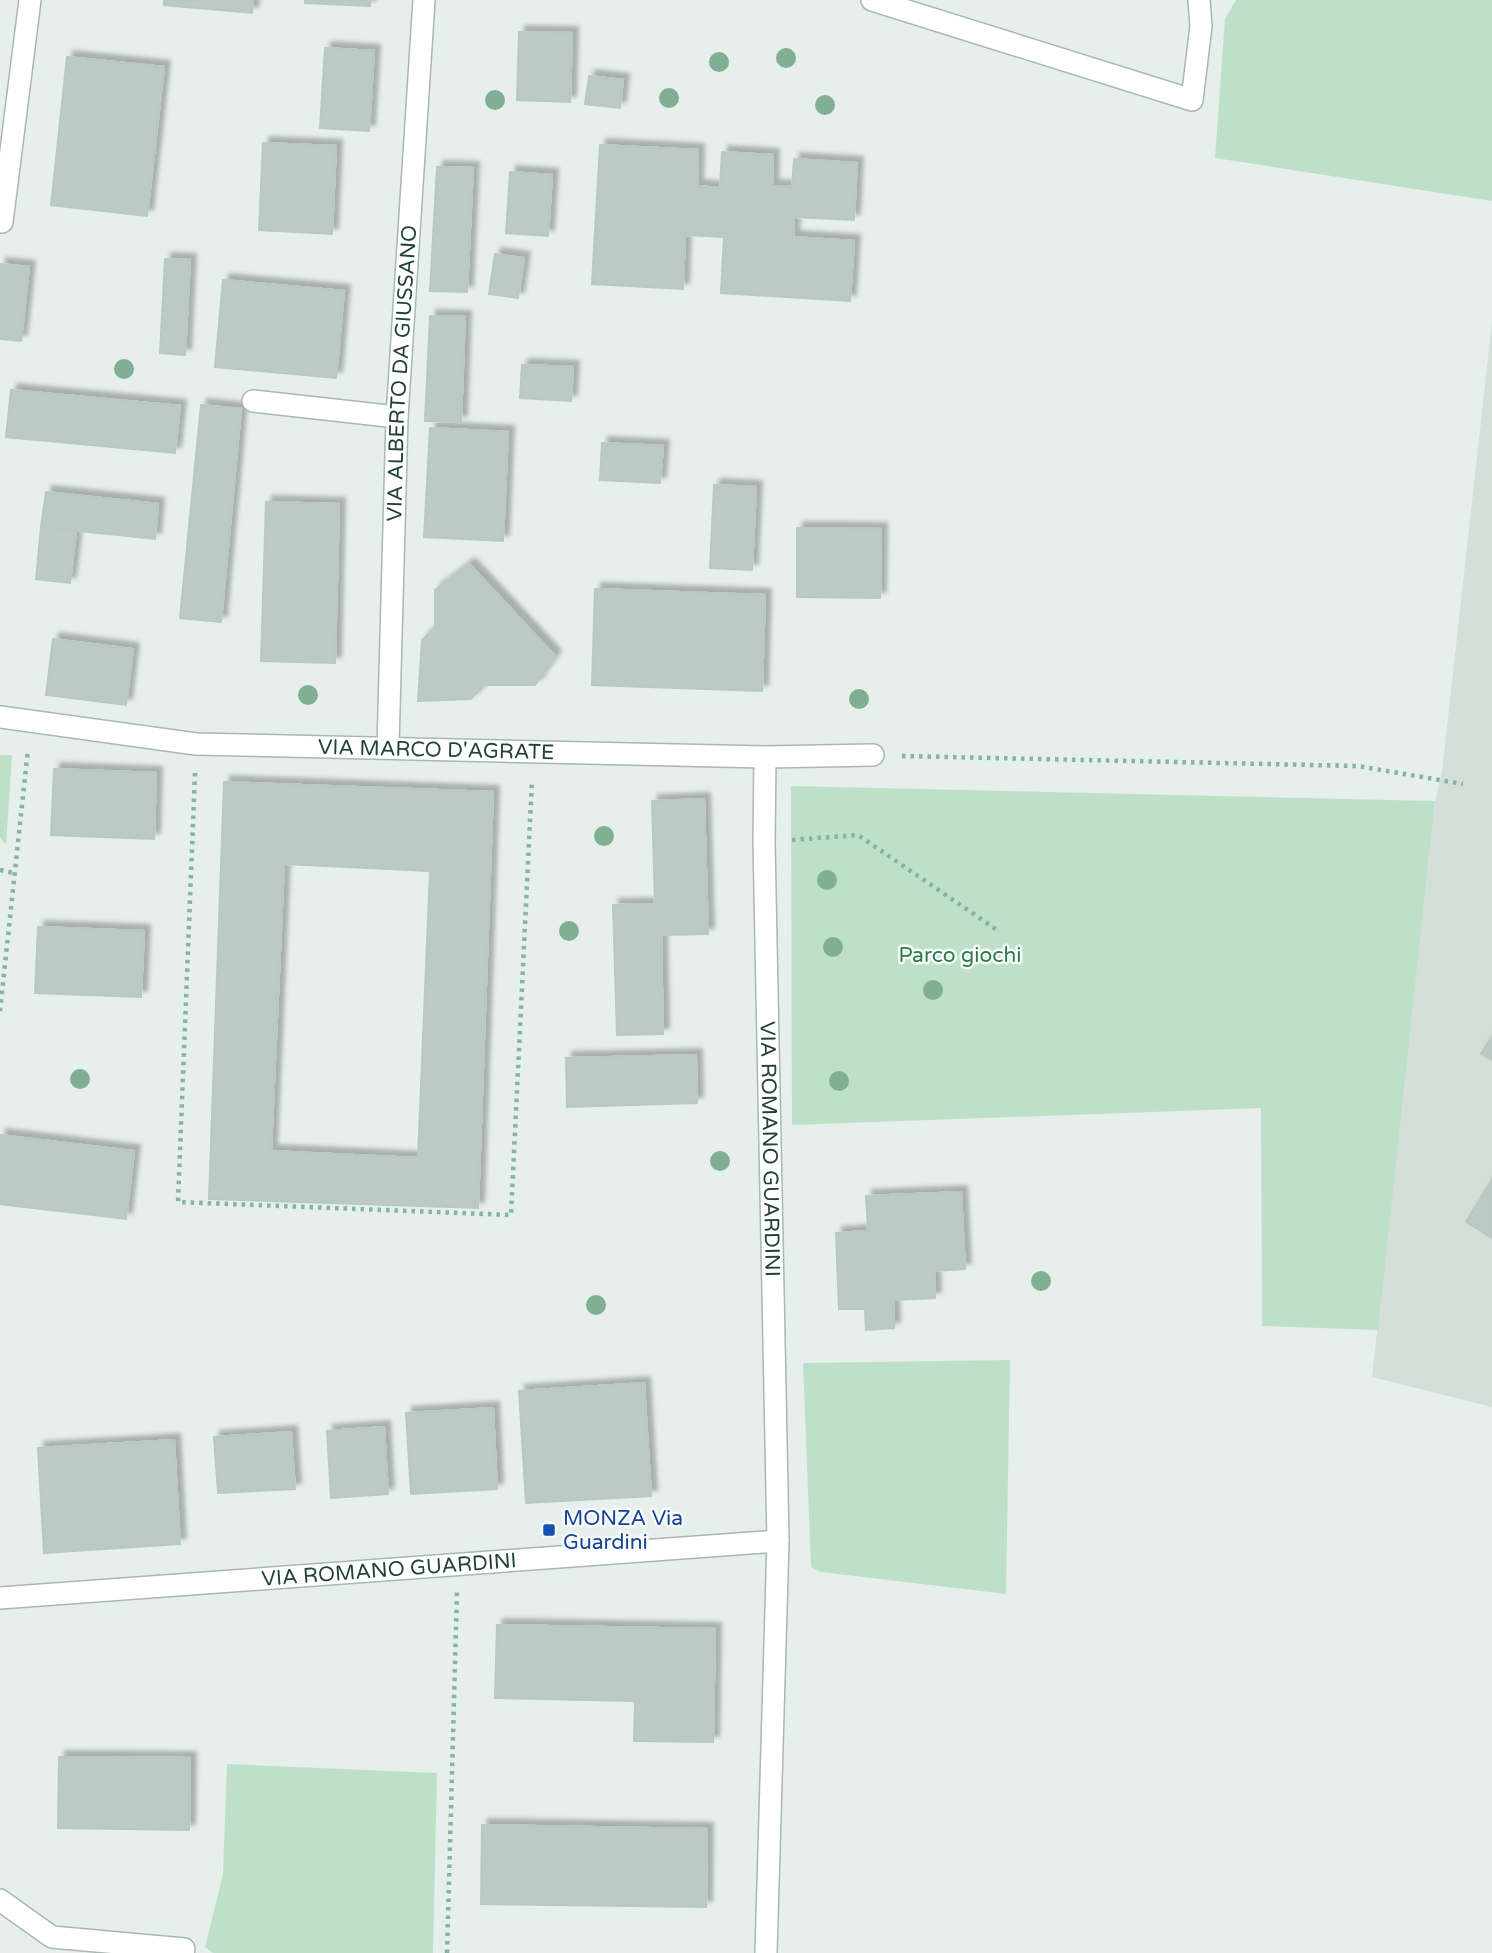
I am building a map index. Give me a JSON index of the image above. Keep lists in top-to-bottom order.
{
  "streets": {
    "street": ["VIA ALBERTO DA GIUSSANO", "VIA MARCO D'AGRATE", "VIA ROMANO GUARDINI"]
  },
  "crossings": [
    ["VIA ALBERTO DA GIUSSANO", "VIA MARCO D'AGRATE"],
    ["VIA MARCO D'AGRATE", "VIA ROMANO GUARDINI"]
  ],
  "parks": ["Parco giochi"],
  "places": {
    "transit": ["MONZA Via Guardini"]
  }
}
